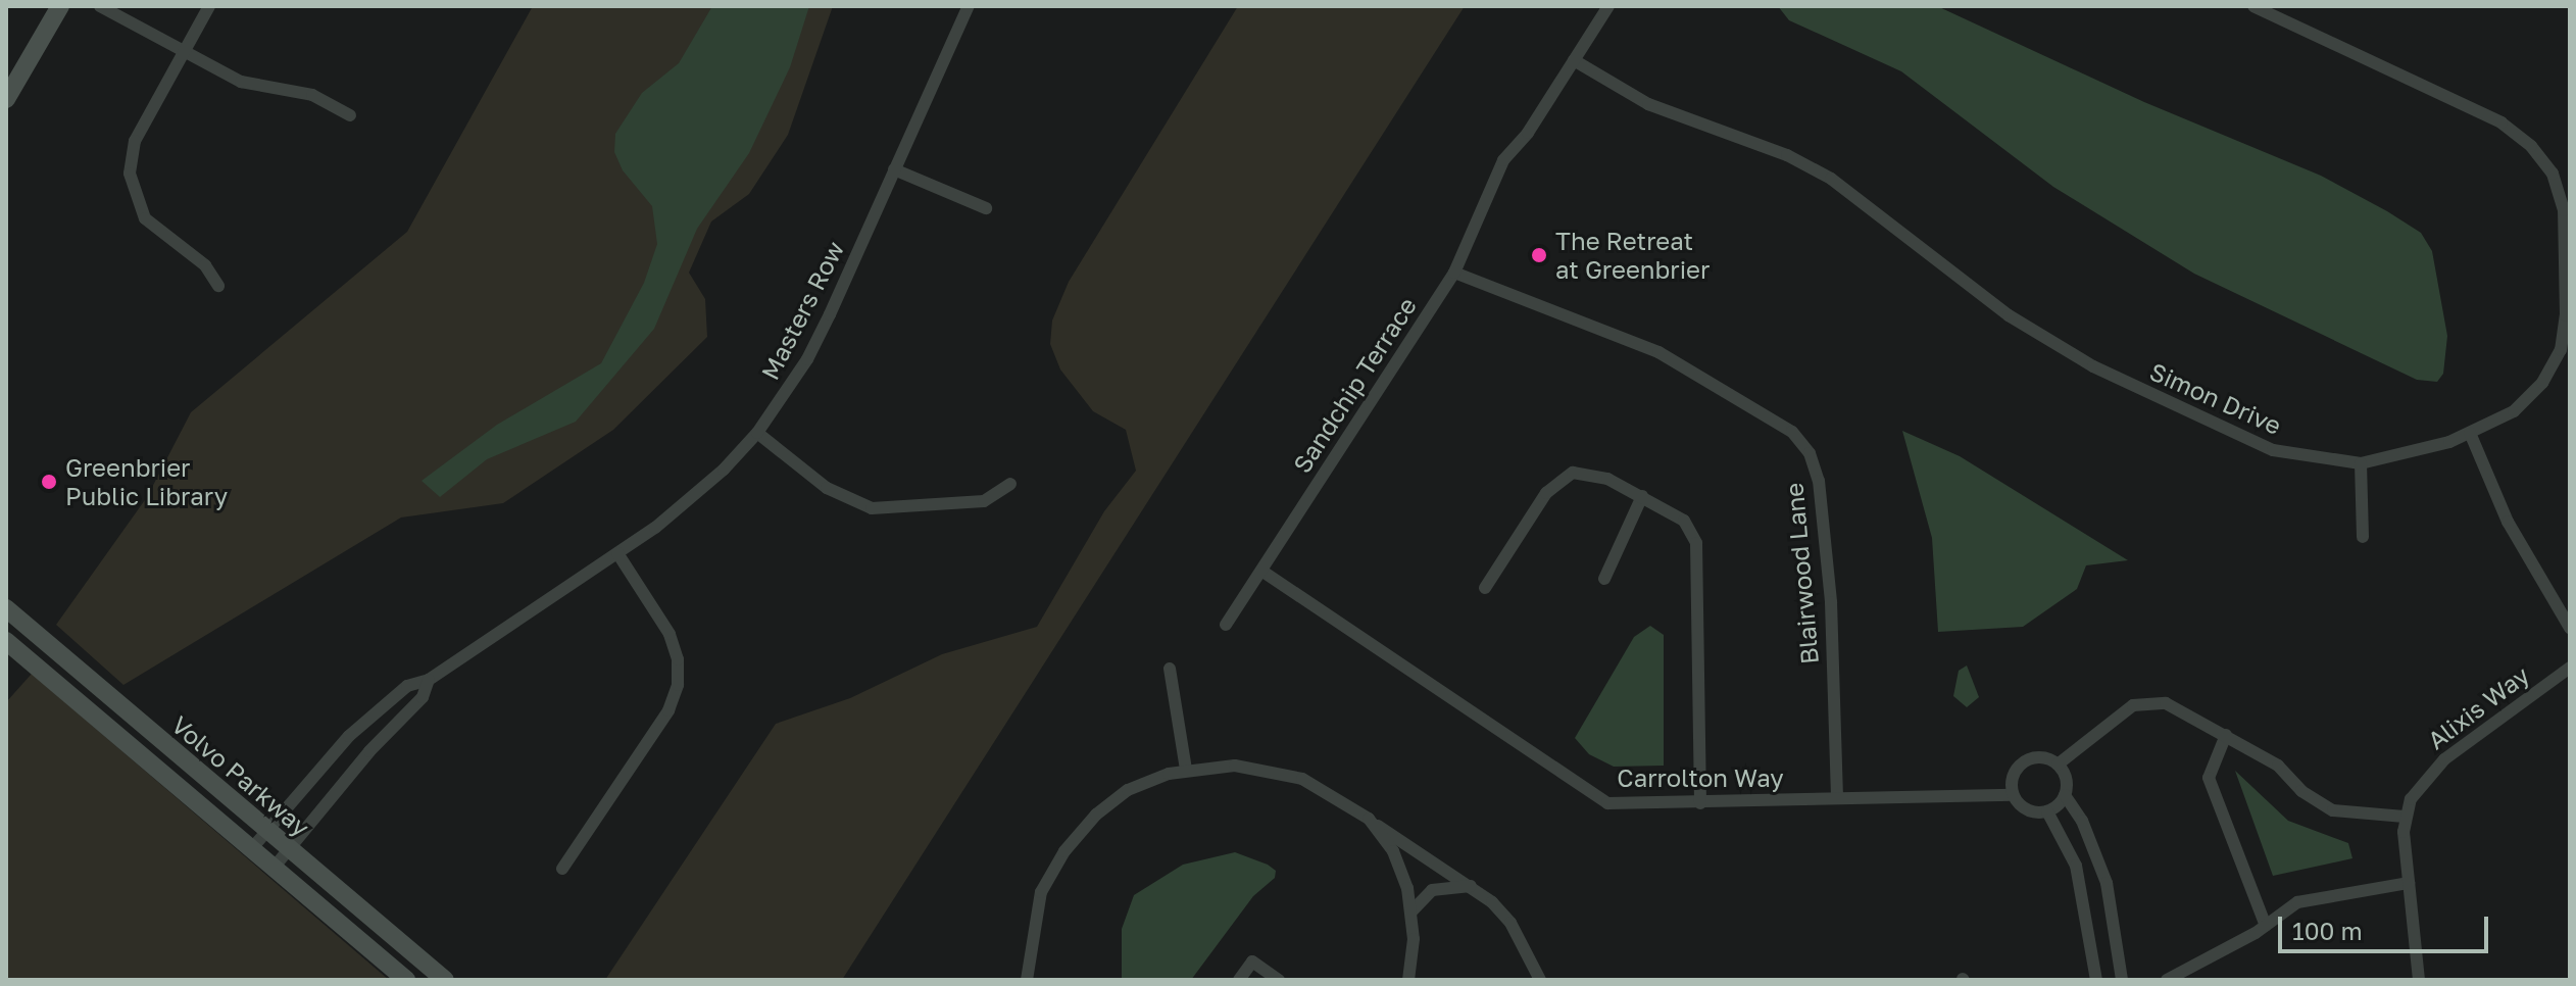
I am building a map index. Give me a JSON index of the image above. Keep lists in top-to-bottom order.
{
  "streets": {
    "main road": ["Volvo Parkway"],
    "street": [
      "Masters Row",
      "Sandchip Terrace",
      "Simon Drive",
      "Blairwood Lane",
      "Alixis Way",
      "Carrolton Way"
    ]
  },
  "crossings": [
    ["Masters Row", "Volvo Parkway"],
    ["Sandchip Terrace", "Simon Drive"],
    ["Sandchip Terrace", "Blairwood Lane"],
    ["Sandchip Terrace", "Carrolton Way"],
    ["Blairwood Lane", "Carrolton Way"]
  ],
  "places": ["The Retreat at Greenbrier", "Greenbrier Public Library"],
  "scale_bar": "100 m"
}
